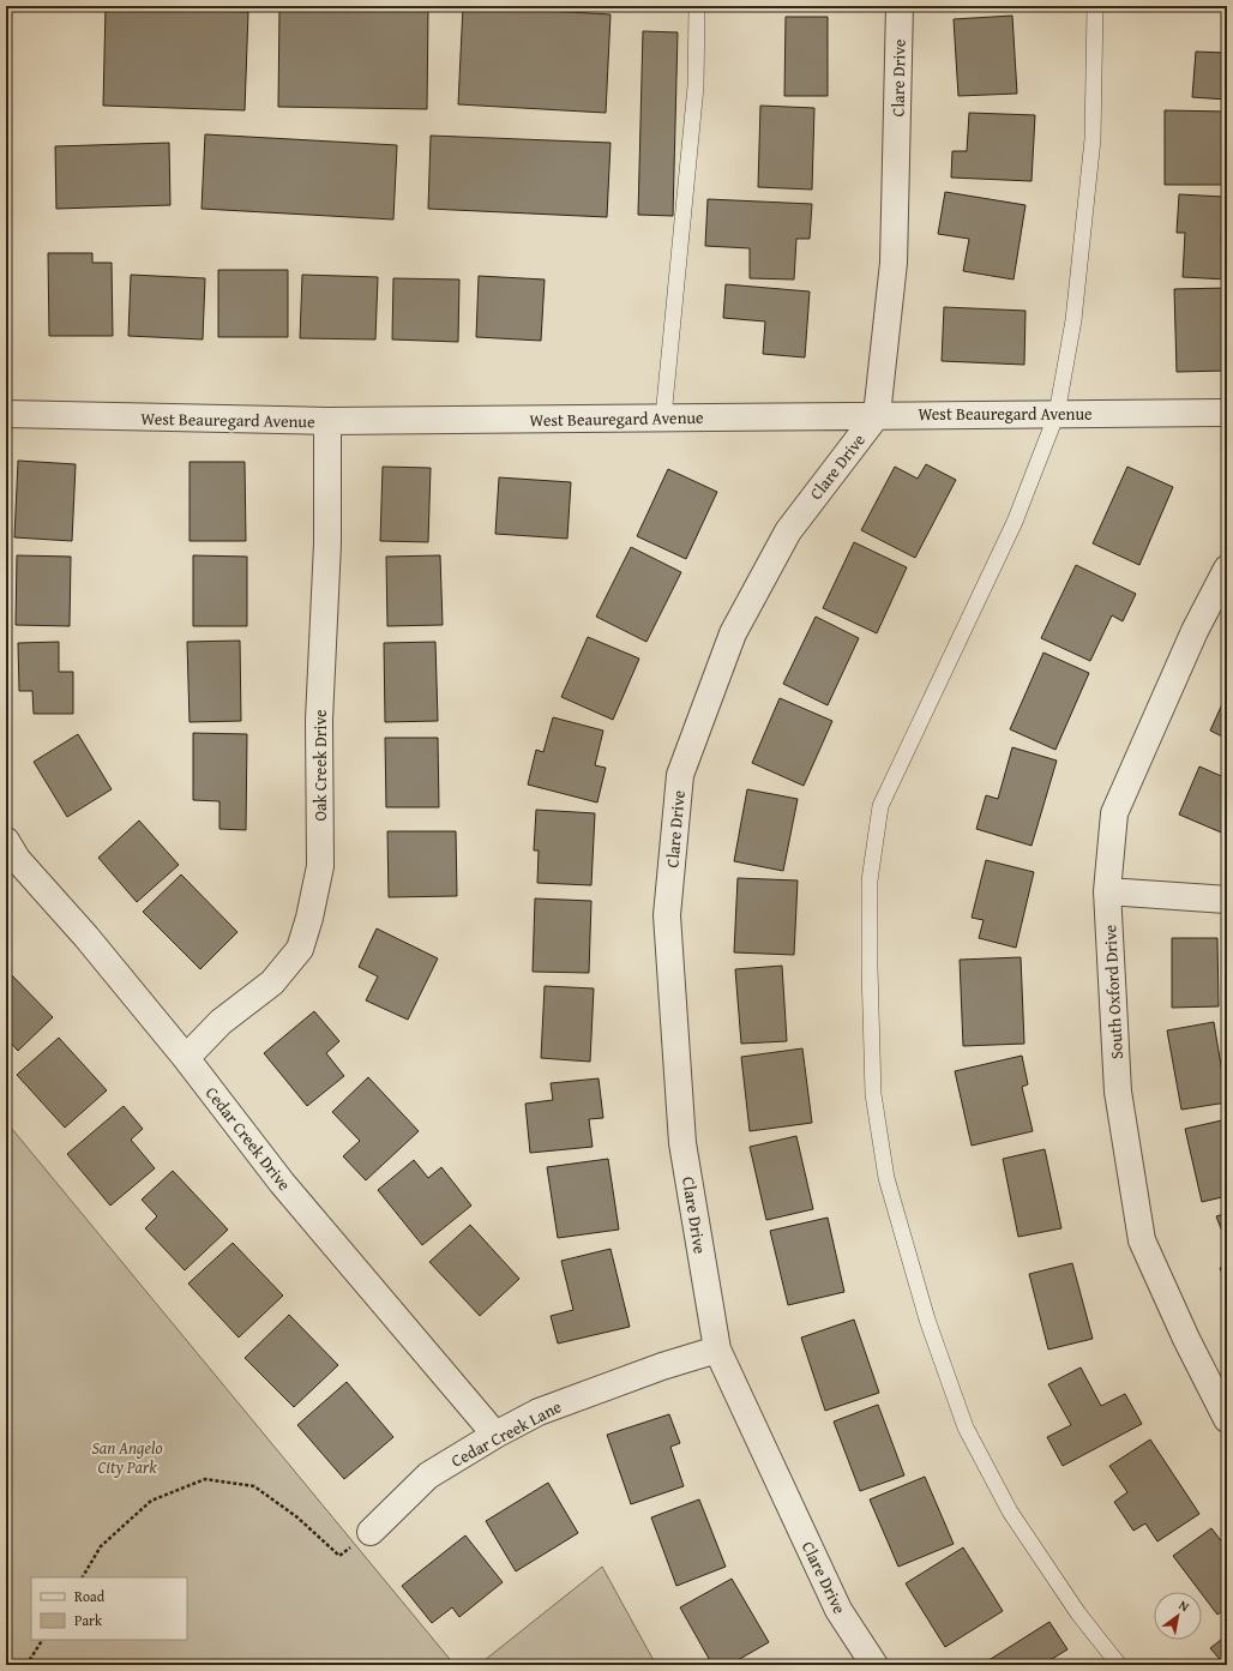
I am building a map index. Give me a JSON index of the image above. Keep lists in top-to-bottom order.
{
  "streets": {
    "street": [
      "Clare Drive",
      "West Beauregard Avenue",
      "Oak Creek Drive",
      "South Oxford Drive",
      "Cedar Creek Drive",
      "Cedar Creek Lane"
    ]
  },
  "crossings": [
    ["Clare Drive", "West Beauregard Avenue"],
    ["Clare Drive", "Cedar Creek Lane"],
    ["West Beauregard Avenue", "Oak Creek Drive"],
    ["Oak Creek Drive", "Cedar Creek Drive"],
    ["Cedar Creek Drive", "Cedar Creek Lane"]
  ],
  "parks": ["San Angelo City Park"],
  "legend": ["Road", "Park"],
  "north": "top right"
}
